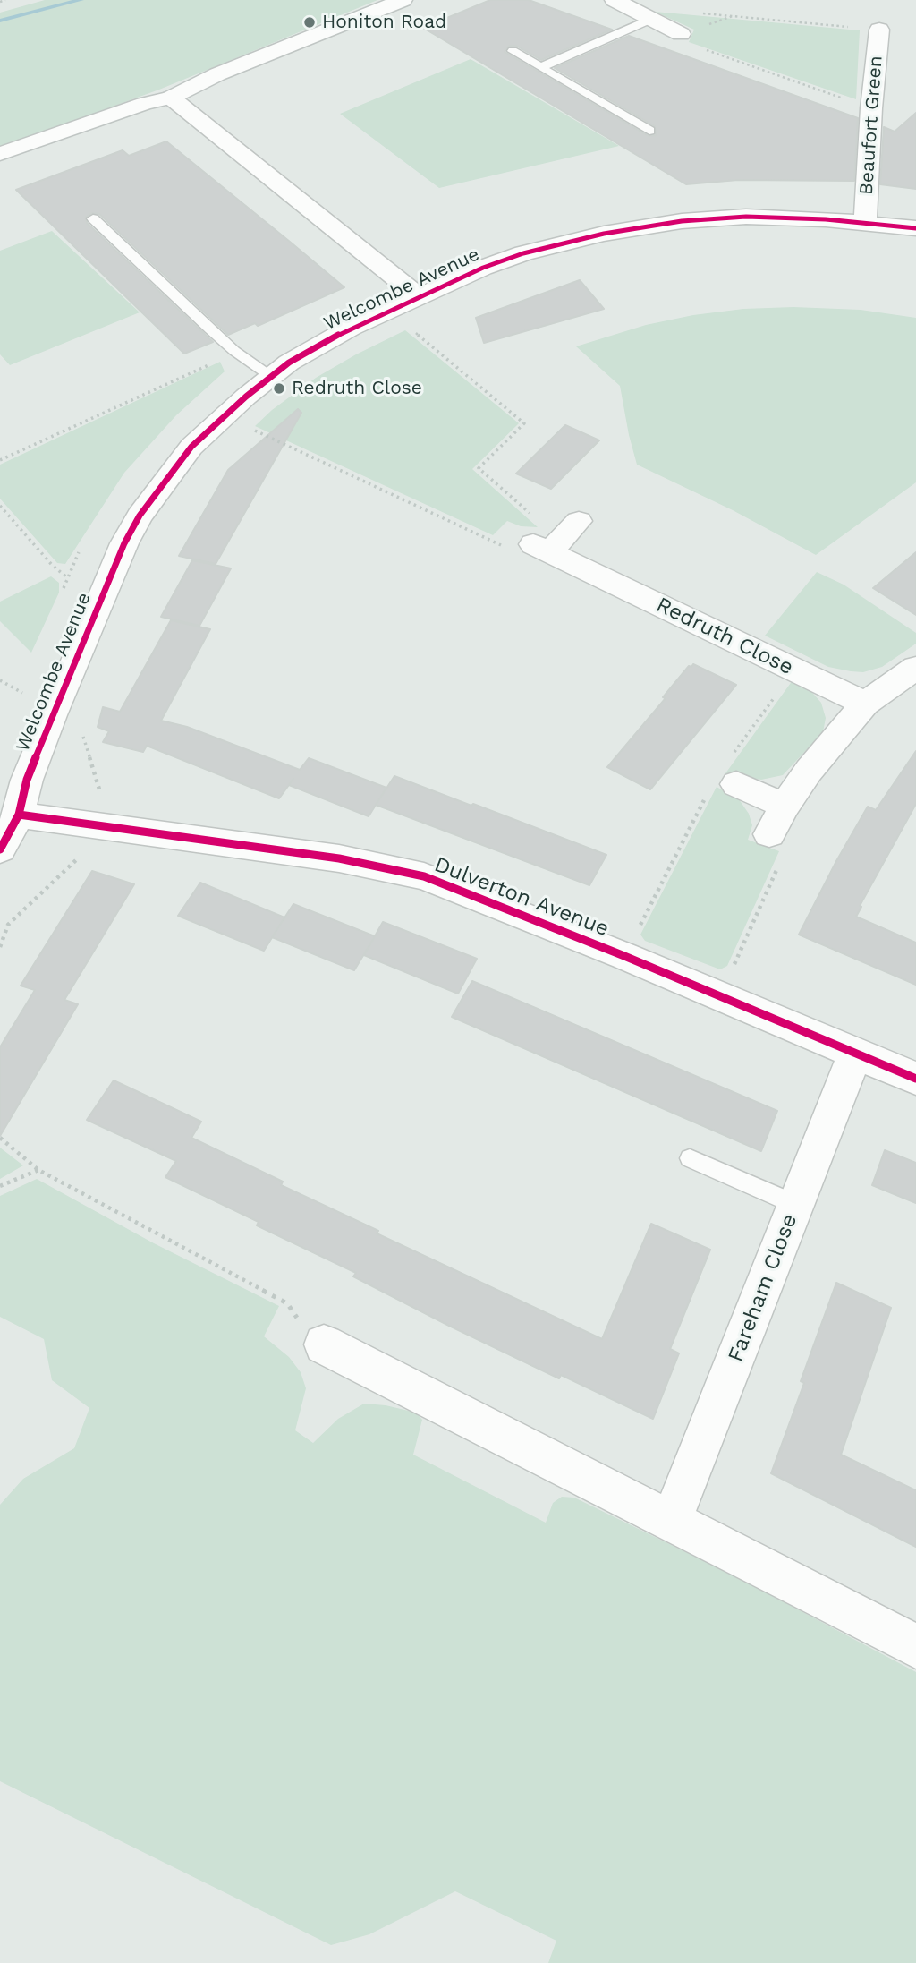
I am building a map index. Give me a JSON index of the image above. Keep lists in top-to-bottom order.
{
  "streets": {
    "street": [
      "Beaufort Green",
      "Welcombe Avenue",
      "Redruth Close",
      "Dulverton Avenue",
      "Fareham Close"
    ]
  },
  "crossings": [
    ["Beaufort Green", "Welcombe Avenue"],
    ["Welcombe Avenue", "Dulverton Avenue"],
    ["Dulverton Avenue", "Fareham Close"]
  ],
  "places": ["Honiton Road", "Redruth Close"]
}
